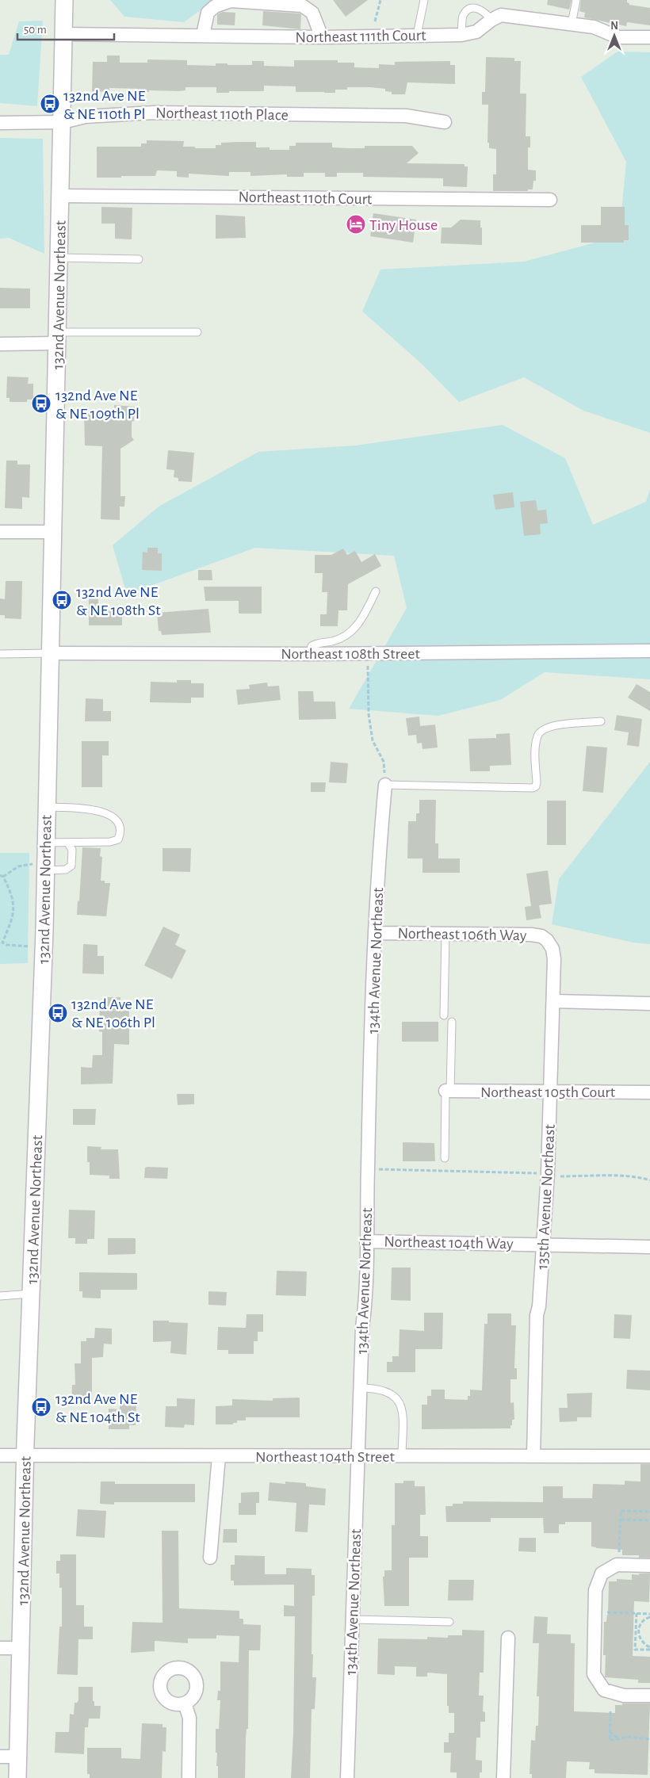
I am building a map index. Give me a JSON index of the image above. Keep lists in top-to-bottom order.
{
  "streets": {
    "street": [
      "Northeast 111th Court",
      "Northeast 110th Place",
      "Northeast 110th Court",
      "132nd Avenue Northeast",
      "Northeast 108th Street",
      "Northeast 106th Way",
      "134th Avenue Northeast",
      "Northeast 105th Court",
      "135th Avenue Northeast",
      "Northeast 104th Way",
      "Northeast 104th Street"
    ]
  },
  "crossings": [
    ["Northeast 111th Court", "132nd Avenue Northeast"],
    ["Northeast 110th Place", "132nd Avenue Northeast"],
    ["Northeast 110th Court", "132nd Avenue Northeast"],
    ["132nd Avenue Northeast", "Northeast 108th Street"],
    ["132nd Avenue Northeast", "Northeast 104th Street"],
    ["Northeast 106th Way", "134th Avenue Northeast"],
    ["Northeast 106th Way", "135th Avenue Northeast"],
    ["134th Avenue Northeast", "Northeast 104th Way"],
    ["134th Avenue Northeast", "Northeast 104th Street"],
    ["Northeast 105th Court", "135th Avenue Northeast"],
    ["135th Avenue Northeast", "Northeast 104th Way"],
    ["135th Avenue Northeast", "Northeast 104th Street"]
  ],
  "places": {
    "bus stop": [
      "132nd Ave NE & NE 110th Pl",
      "132nd Ave NE & NE 109th Pl",
      "132nd Ave NE & NE 108th St",
      "132nd Ave NE & NE 106th Pl",
      "132nd Ave NE & NE 104th St"
    ],
    "hotel": ["Tiny House"]
  },
  "scale_bar": "50 m",
  "north": "top"
}
